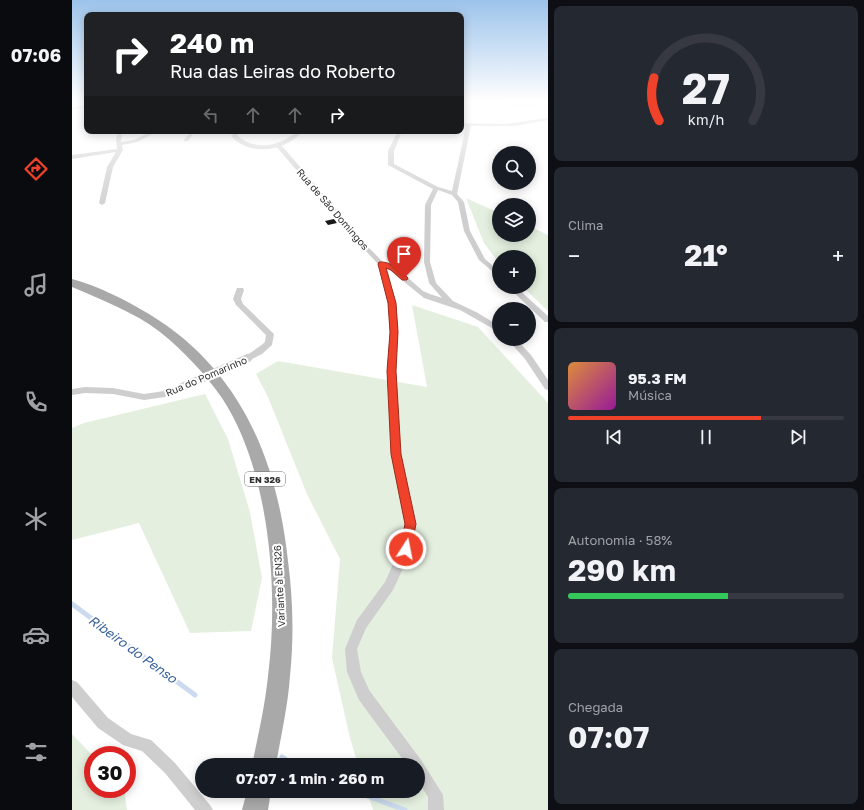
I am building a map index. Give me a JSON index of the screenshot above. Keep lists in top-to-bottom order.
{
  "streets": {
    "main road": ["EN 326", "Variante à EN326"],
    "street": ["Rua de São Domingos", "Rua do Pomarinho"]
  },
  "water": ["Ribeiro do Penso"],
  "page": {
    "tabs": "07:06",
    "turn": ["240 m", "Rua das Leiras do Roberto"],
    "map_buttons": ["+", "−"],
    "tile": [
      "Clima",
      ["Autonomia · 58%", "290 km"],
      ["Chegada", "07:07"]
    ],
    "heat": ["−", "21°", "+"],
    "song": ["95.3 FM", "Música"],
    "limit": "30",
    "trip": "07:07 · 1 min · 260 m",
    "gauge": ["27", "km/h"]
  }
}
